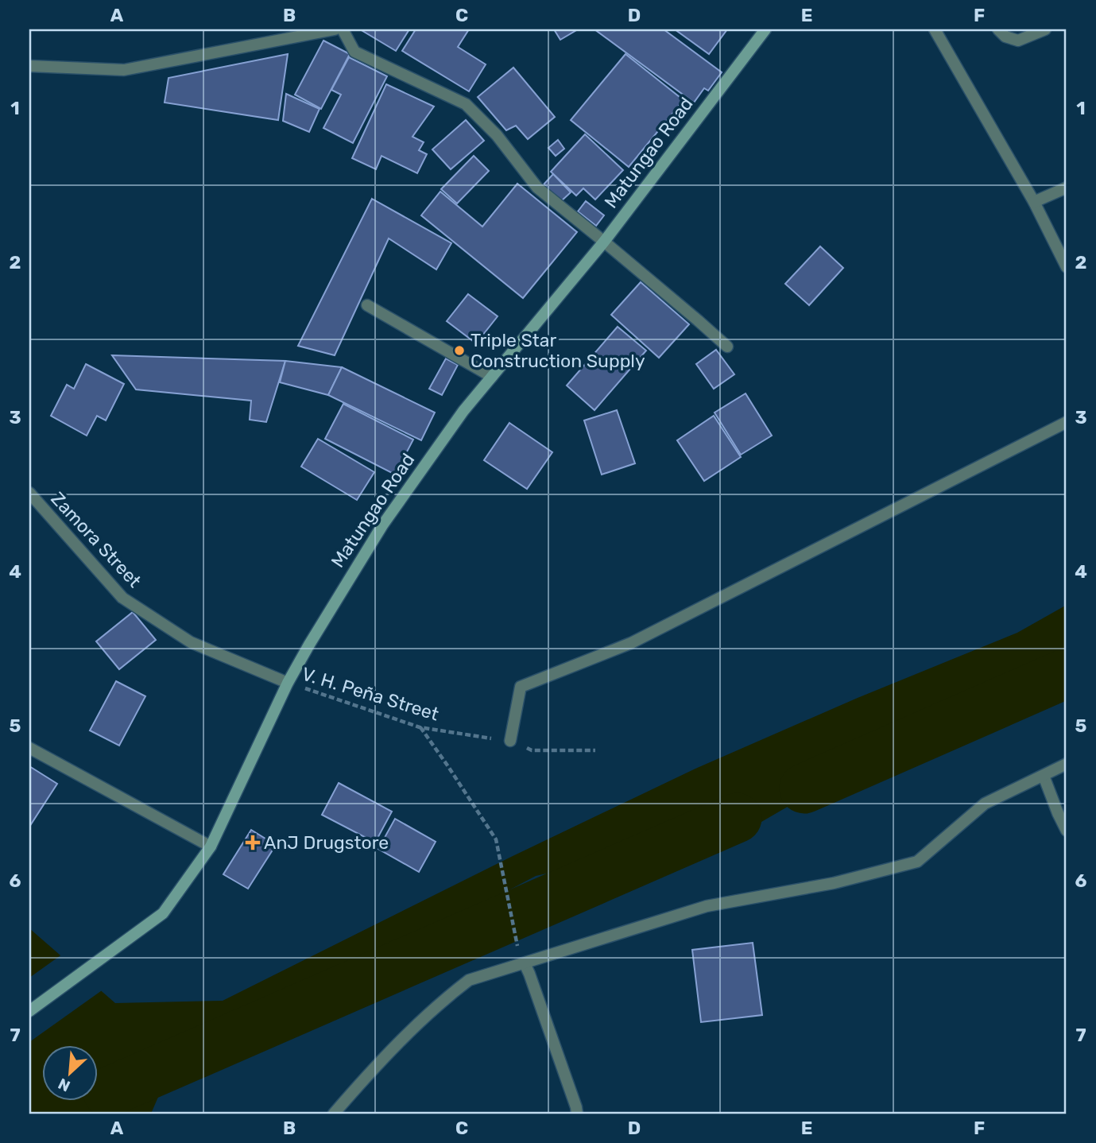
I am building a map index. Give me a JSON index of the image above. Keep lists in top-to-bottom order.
{
  "streets": {
    "main road": ["Matungao Road"],
    "street": ["Zamora Street"],
    "path": ["V. H. Peña Street"]
  },
  "crossings": [
    ["Matungao Road", "Zamora Street"],
    ["Matungao Road", "V. H. Peña Street"],
    ["Zamora Street", "V. H. Peña Street"]
  ],
  "places": {
    "other": ["Triple Star Construction Supply"],
    "health": ["AnJ Drugstore"]
  },
  "north": "bottom left",
  "grid": {
    "columns": [
      "A",
      "B",
      "C",
      "D",
      "E",
      "F"
    ],
    "rows": [
      "1",
      "2",
      "3",
      "4",
      "5",
      "6",
      "7"
    ]
  }
}
